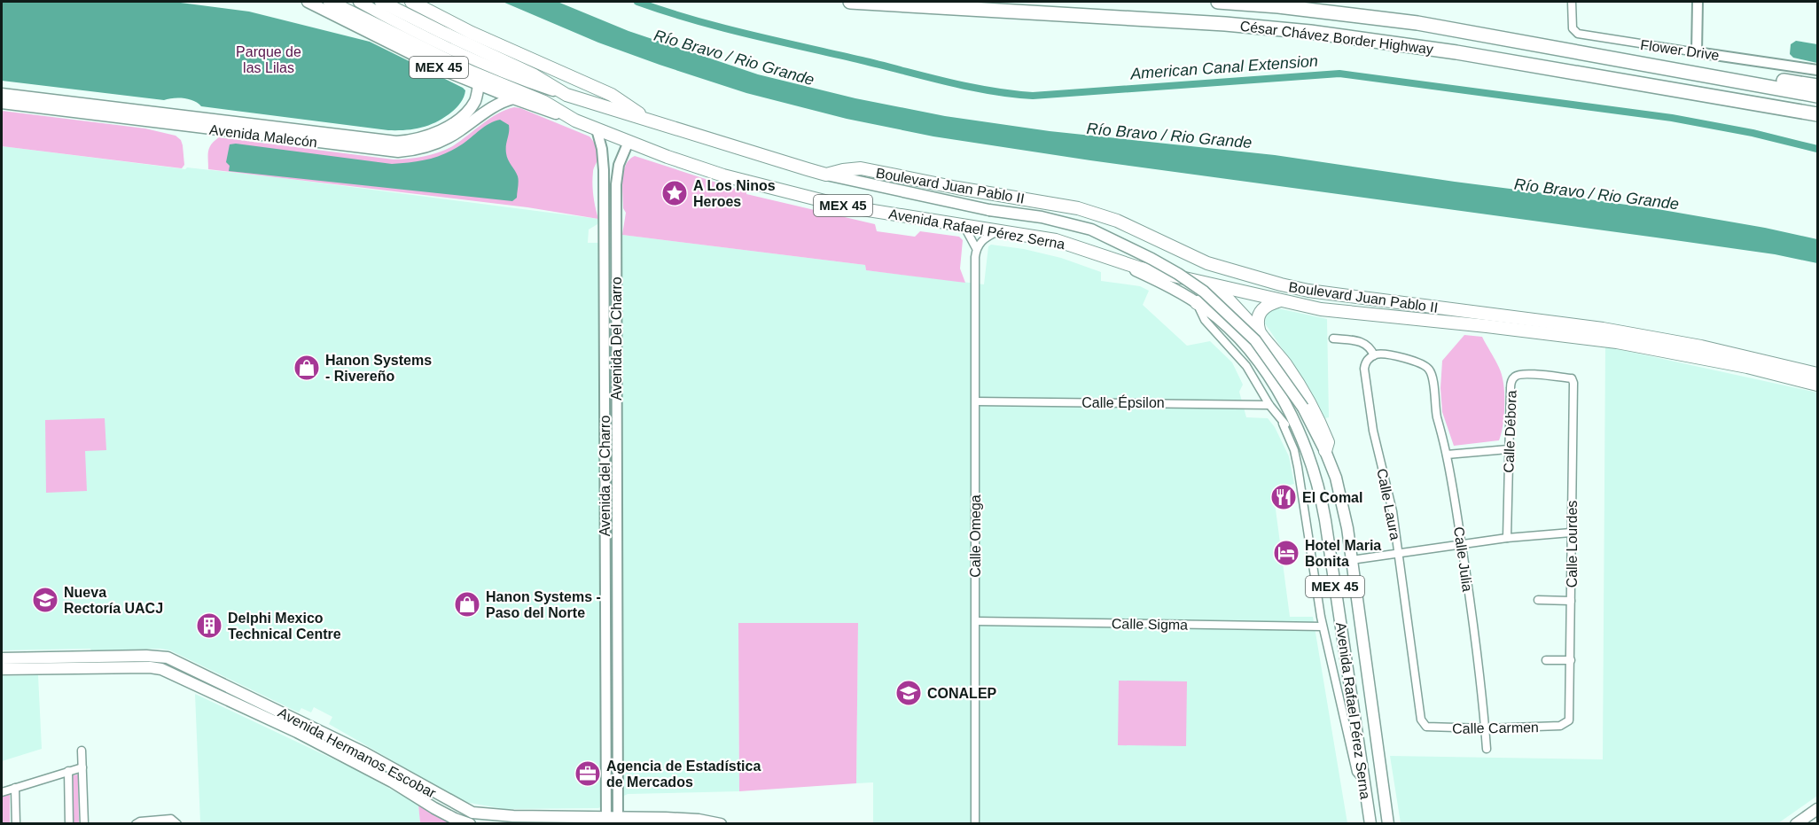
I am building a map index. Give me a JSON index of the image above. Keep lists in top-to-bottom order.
{
  "streets": {
    "highway": [
      "César Chávez Border Highway",
      "MEX 45",
      "Boulevard Juan Pablo II",
      "Avenida Rafael Pérez Serna"
    ],
    "main road": ["Avenida Malecón", "Avenida Hermanos Escobar"],
    "street": [
      "Flower Drive",
      "Avenida Del Charro",
      "Calle Épsilon",
      "Calle Débora",
      "Avenida del Charro",
      "Calle Laura",
      "Calle Omega",
      "Calle Lourdes",
      "Calle Julia",
      "Calle Sigma",
      "Calle Carmen"
    ]
  },
  "crossings": [
    ["MEX 45", "Avenida Malecón"],
    ["MEX 45", "Boulevard Juan Pablo II"],
    ["MEX 45", "Avenida Rafael Pérez Serna"],
    ["Boulevard Juan Pablo II", "Avenida Rafael Pérez Serna"],
    ["Avenida Rafael Pérez Serna", "Avenida Del Charro"],
    ["Avenida Rafael Pérez Serna", "Avenida del Charro"],
    ["Avenida Del Charro", "Avenida Hermanos Escobar"],
    ["Calle Épsilon", "Calle Omega"],
    ["Calle Débora", "Calle Lourdes"],
    ["Avenida del Charro", "Avenida Hermanos Escobar"],
    ["Calle Laura", "Calle Julia"],
    ["Calle Laura", "Calle Carmen"],
    ["Calle Omega", "Calle Sigma"],
    ["Calle Lourdes", "Calle Carmen"],
    ["Calle Julia", "Calle Carmen"]
  ],
  "water": ["Río Bravo / Rio Grande", "American Canal Extension"],
  "parks": ["Parque de las Lilas"],
  "places": {
    "place": ["A Los Ninos Heroes"],
    "shop": ["Hanon Systems - Rivereño", "Hanon Systems - Paso del Norte"],
    "restaurant": ["El Comal"],
    "hotel": ["Hotel Maria Bonita"],
    "school or university": ["Nueva Rectoría UACJ", "CONALEP"],
    "building": ["Delphi Mexico Technical Centre"],
    "office": ["Agencia de Estadística de Mercados"]
  }
}
